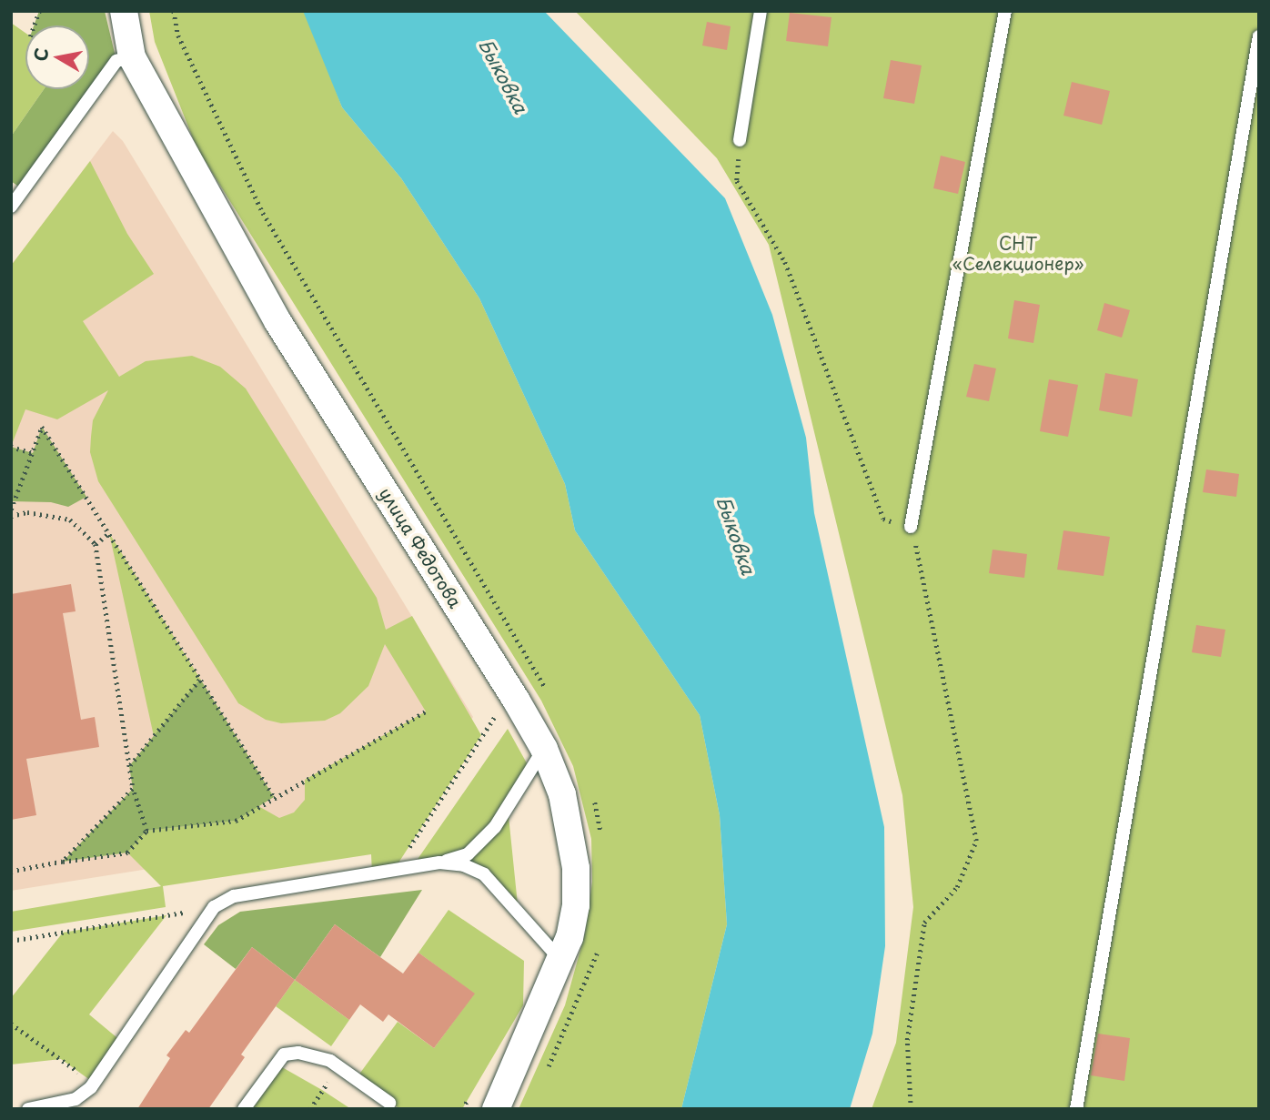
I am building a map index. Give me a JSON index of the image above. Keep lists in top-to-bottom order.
{
  "streets": {
    "street": ["улица Федотова"]
  },
  "water": ["Быковка"],
  "parks": ["СНТ «Селекционер»"],
  "north": "left"
}
